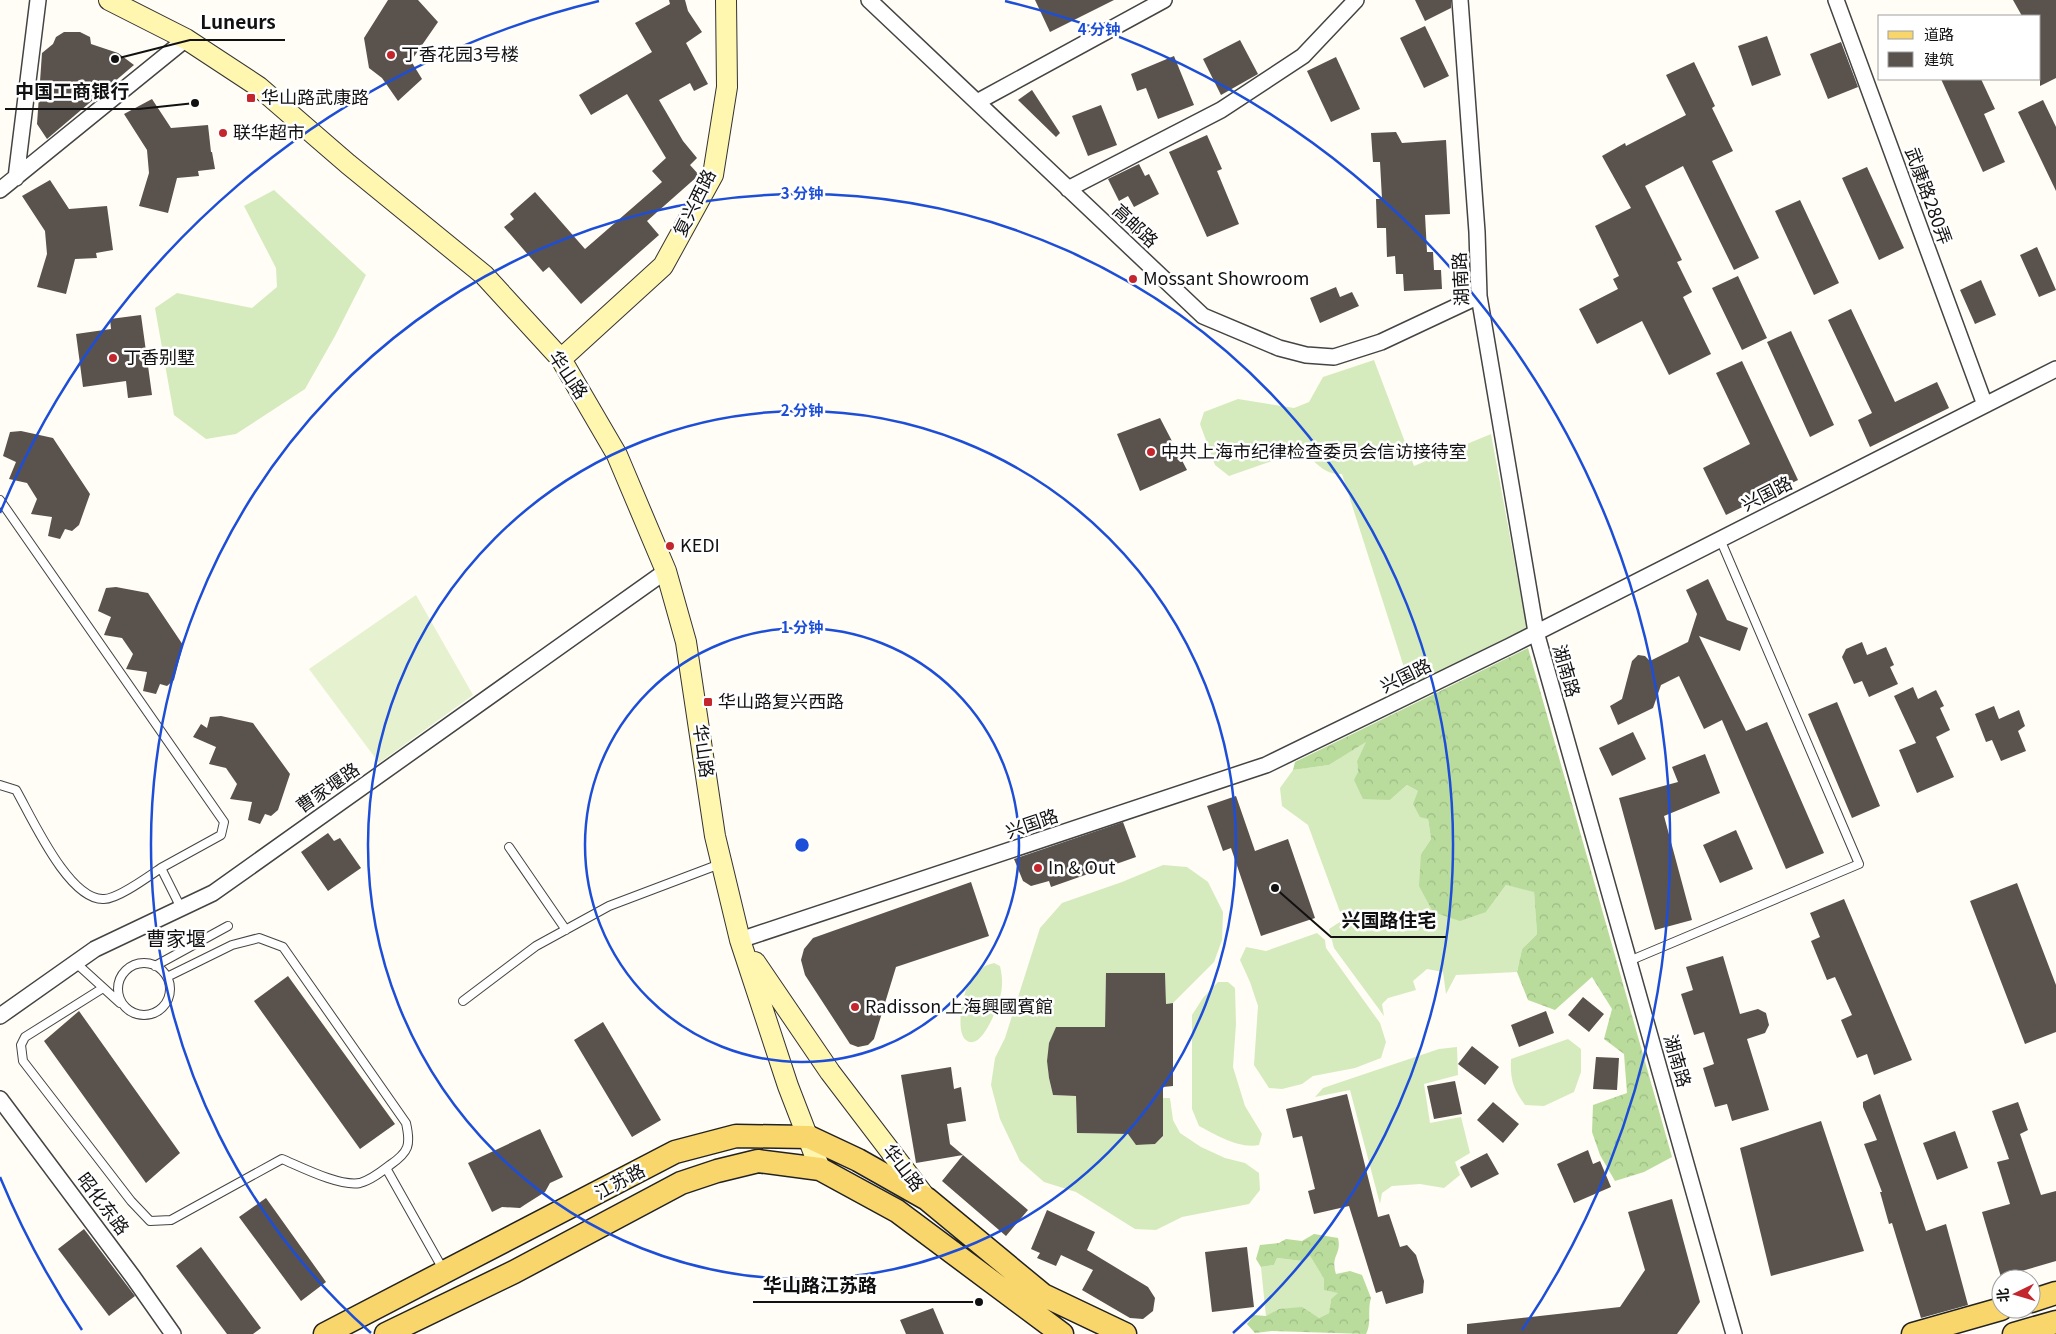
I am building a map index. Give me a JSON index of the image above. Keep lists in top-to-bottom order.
{
  "streets": {
    "main road": ["复兴西路", "华山路", "江苏路"],
    "street": [
      "武康路280弄",
      "高邮路",
      "湖南路",
      "兴国路",
      "曹家堰路",
      "昭化东路"
    ]
  },
  "crossings": [
    ["武康路280弄", "兴国路"],
    ["复兴西路", "华山路"],
    ["高邮路", "湖南路"],
    ["湖南路", "兴国路"],
    ["华山路", "兴国路"],
    ["华山路", "曹家堰路"],
    ["华山路", "江苏路"]
  ],
  "districts": ["曹家堰"],
  "places": {
    "other": [
      "丁香花园3号楼",
      "Luneurs",
      "中国工商银行",
      "联华超市",
      "Mossant Showroom",
      "丁香别墅",
      "中共上海市纪律检查委员会信访接待室",
      "KEDI",
      "In & Out",
      "兴国路住宅",
      "Radisson 上海興國賓館",
      "华山路江苏路"
    ],
    "transit": ["华山路武康路", "华山路复兴西路"]
  },
  "legend": ["道路", "建筑"],
  "north": "left",
  "rings": [
    "4 分钟",
    "3 分钟",
    "2 分钟",
    "1 分钟"
  ]
}
